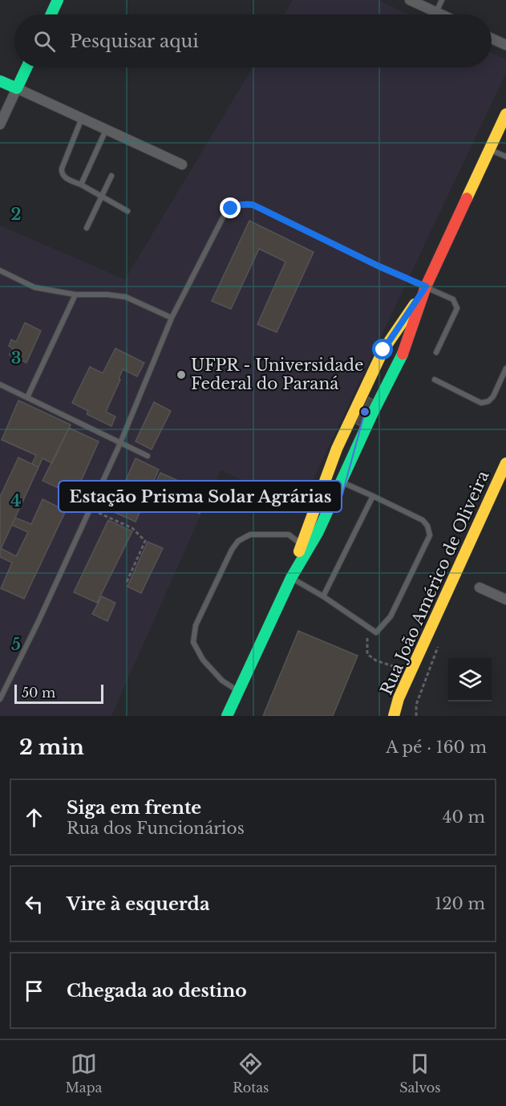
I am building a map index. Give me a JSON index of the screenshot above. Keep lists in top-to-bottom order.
{
  "streets": {
    "street": ["Rua João Américo de Oliveira"]
  },
  "places": ["UFPR - Universidade Federal do Paraná", "Estação Prisma Solar Agrárias"],
  "scale_bar": "50 m",
  "page": {
    "search": "Pesquisar aqui",
    "scale": "50 m",
    "heading": ["2 min", "A pé · 160 m"],
    "list": [
      ["Siga em frente", "Rua dos Funcionários", "40 m"],
      ["Vire à esquerda", "120 m"],
      "Chegada ao destino"
    ],
    "nav": ["Mapa", "Rotas", "Salvos"]
  },
  "grid": {
    "rows": [
      "2",
      "3",
      "4",
      "5"
    ]
  }
}
